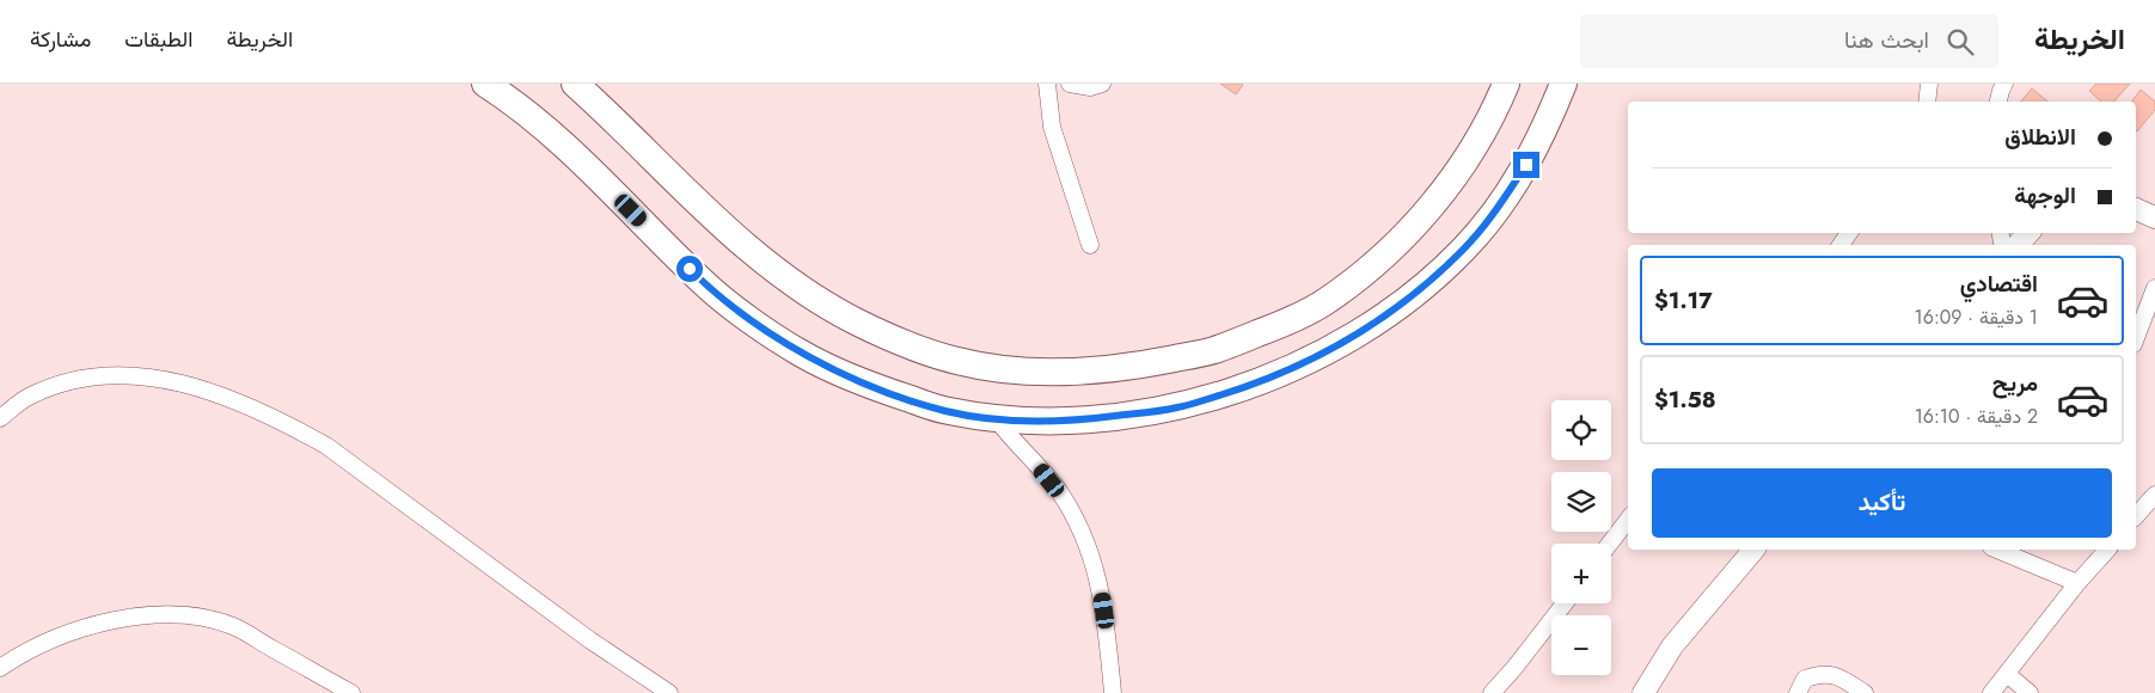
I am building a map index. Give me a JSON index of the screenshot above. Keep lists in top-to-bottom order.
{
  "page": {
    "header": "الخريطة",
    "search": "ابحث هنا",
    "nav": ["الخريطة", "الطبقات", "مشاركة"],
    "banner": ["الانطلاق", "الوجهة"],
    "list": [
      {
        "name": "اقتصادي",
        "note": "1 دقيقة · 16:09",
        "value": "$1.17"
      },
      {
        "name": "مريح",
        "note": "2 دقيقة · 16:10",
        "value": "$1.58"
      }
    ],
    "map_buttons": ["+", "−"],
    "buttons": "تأكيد"
  }
}
